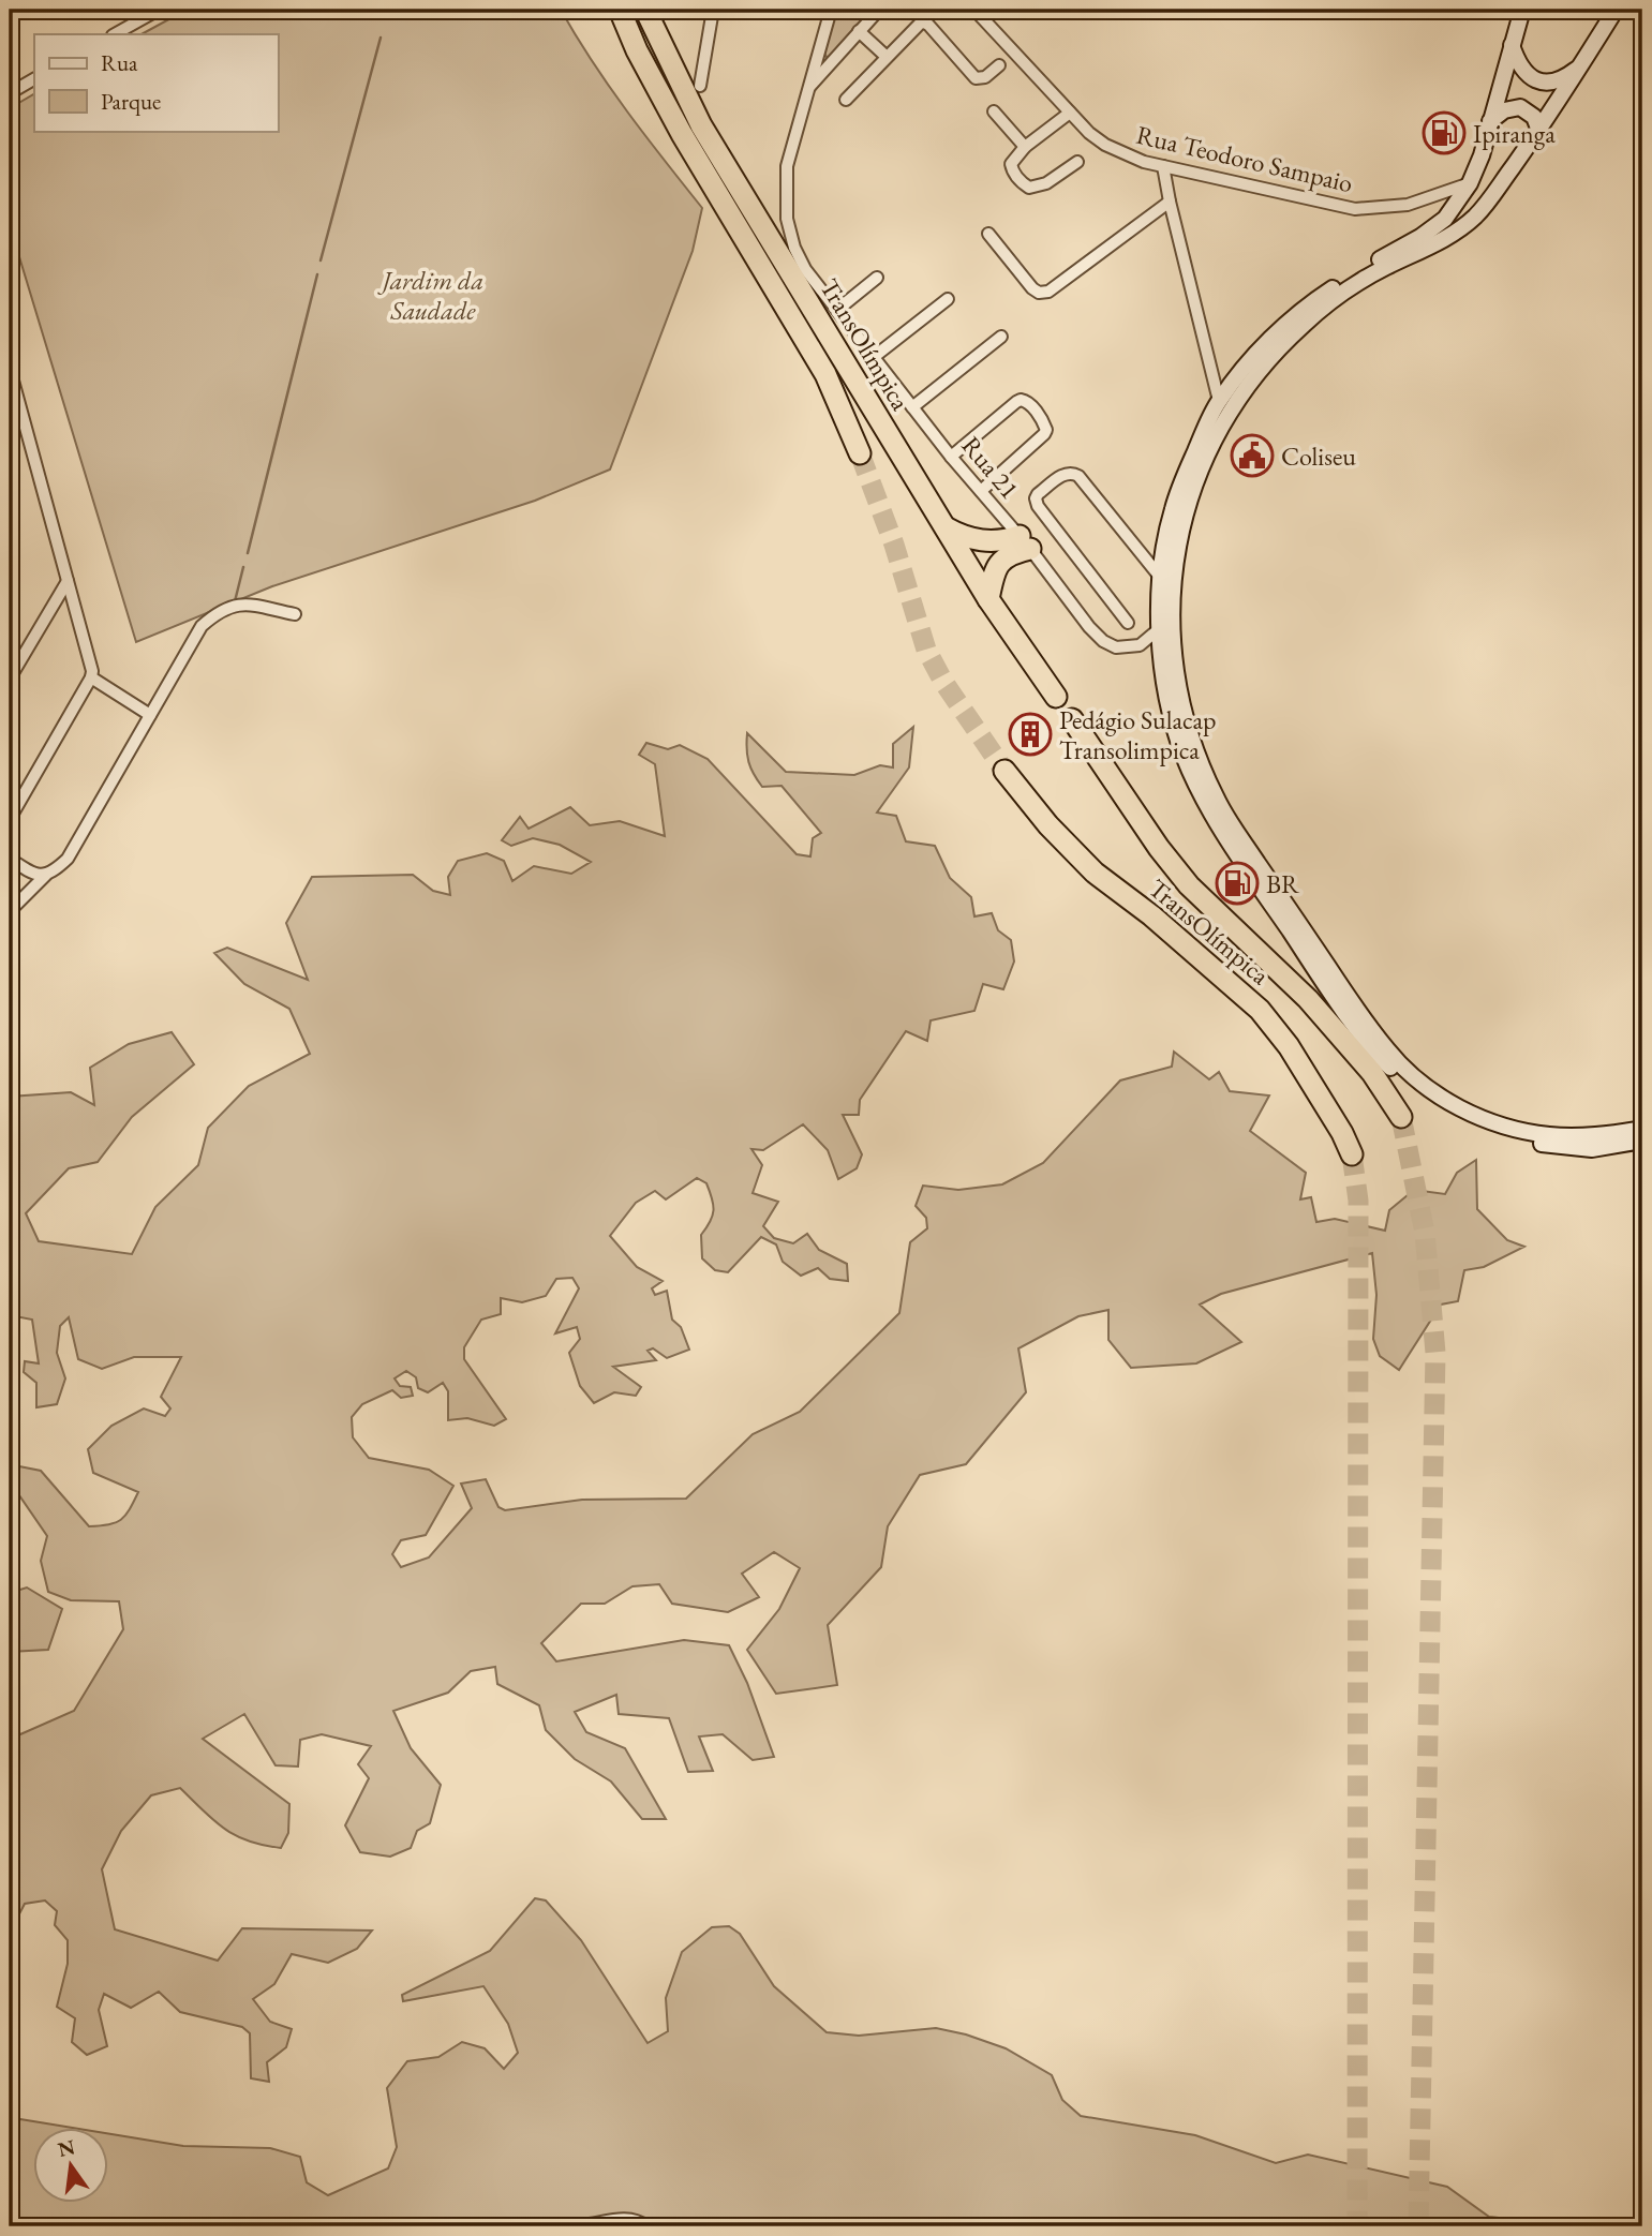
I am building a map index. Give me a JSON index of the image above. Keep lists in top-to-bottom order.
{
  "streets": {
    "highway": ["TransOlímpica"],
    "street": ["Rua Teodoro Sampaio", "Rua 21"]
  },
  "parks": ["Jardim da Saudade"],
  "places": {
    "fuel station": ["Ipiranga", "BR"],
    "public building": ["Coliseu"],
    "building": ["Pedágio Sulacap Transolimpica"]
  },
  "legend": ["Rua", "Parque"],
  "north": "top"
}
